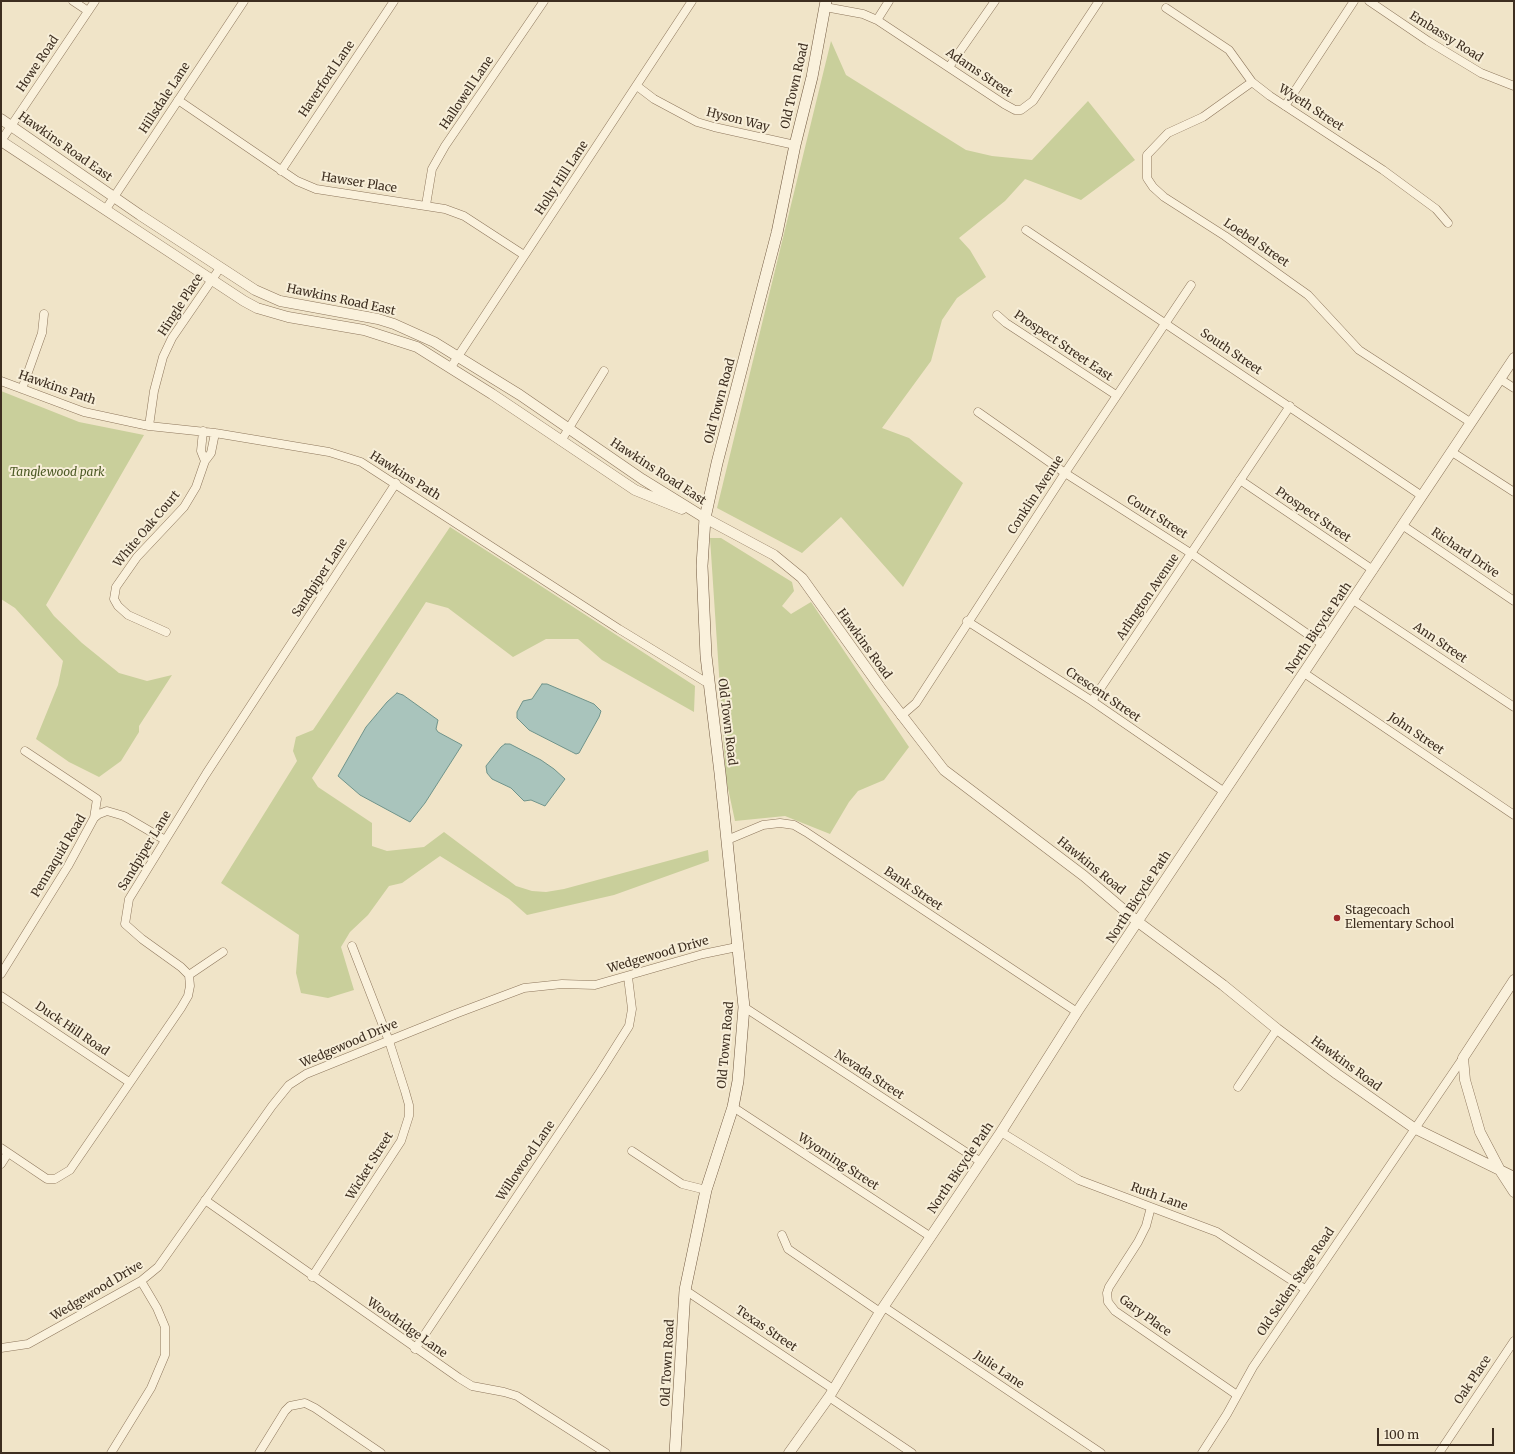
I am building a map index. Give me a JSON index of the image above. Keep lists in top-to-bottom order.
{
  "streets": {
    "main road": ["Old Town Road"],
    "street": [
      "Embassy Road",
      "Howe Road",
      "Adams Street",
      "Haverford Lane",
      "Hallowell Lane",
      "Hillsdale Lane",
      "Wyeth Street",
      "Hyson Way",
      "Hawkins Road East",
      "Holly Hill Lane",
      "Hawser Place",
      "Loebel Street",
      "Hingle Place",
      "Prospect Street East",
      "South Street",
      "Hawkins Path",
      "Conklin Avenue",
      "Prospect Street",
      "Court Street",
      "White Oak Court",
      "Richard Drive",
      "Sandpiper Lane",
      "Arlington Avenue",
      "North Bicycle Path",
      "Ann Street",
      "Hawkins Road",
      "Crescent Street",
      "John Street",
      "Pennaquid Road",
      "Bank Street",
      "Wedgewood Drive",
      "Duck Hill Road",
      "Nevada Street",
      "Willowood Lane",
      "Wyoming Street",
      "Wicket Street",
      "Ruth Lane",
      "Old Selden Stage Road",
      "Gary Place",
      "Woodridge Lane",
      "Texas Street",
      "Julie Lane",
      "Oak Place"
    ]
  },
  "crossings": [
    ["Howe Road", "Hawkins Road East"],
    ["Adams Street", "Old Town Road"],
    ["Haverford Lane", "Hawser Place"],
    ["Old Town Road", "Hyson Way"],
    ["Old Town Road", "Hawkins Road East"],
    ["Old Town Road", "Hawkins Path"],
    ["Old Town Road", "Hawkins Road"],
    ["Old Town Road", "Bank Street"],
    ["Old Town Road", "Wedgewood Drive"],
    ["Old Town Road", "Nevada Street"],
    ["Old Town Road", "Wyoming Street"],
    ["Old Town Road", "Texas Street"],
    ["Hallowell Lane", "Hawser Place"],
    ["Hillsdale Lane", "Hawkins Road East"],
    ["Hillsdale Lane", "Hawser Place"],
    ["Wyeth Street", "Loebel Street"],
    ["Hyson Way", "Holly Hill Lane"],
    ["Hawkins Road East", "Holly Hill Lane"],
    ["Hawkins Road East", "Hingle Place"],
    ["Hawkins Road East", "Hawkins Road"],
    ["Holly Hill Lane", "Hawser Place"],
    ["Loebel Street", "North Bicycle Path"],
    ["Hingle Place", "Hawkins Path"],
    ["Prospect Street East", "Conklin Avenue"],
    ["South Street", "Conklin Avenue"],
    ["South Street", "Arlington Avenue"],
    ["South Street", "North Bicycle Path"],
    ["Hawkins Path", "White Oak Court"],
    ["Hawkins Path", "Sandpiper Lane"],
    ["Conklin Avenue", "Court Street"],
    ["Conklin Avenue", "Hawkins Road"],
    ["Conklin Avenue", "Crescent Street"],
    ["Prospect Street", "Arlington Avenue"],
    ["Prospect Street", "North Bicycle Path"],
    ["Court Street", "Arlington Avenue"],
    ["Court Street", "North Bicycle Path"],
    ["Richard Drive", "North Bicycle Path"],
    ["Sandpiper Lane", "Pennaquid Road"],
    ["Arlington Avenue", "Crescent Street"],
    ["North Bicycle Path", "Ann Street"],
    ["North Bicycle Path", "Hawkins Road"],
    ["North Bicycle Path", "Crescent Street"],
    ["North Bicycle Path", "John Street"],
    ["North Bicycle Path", "Bank Street"],
    ["North Bicycle Path", "Nevada Street"],
    ["North Bicycle Path", "Wyoming Street"],
    ["North Bicycle Path", "Ruth Lane"],
    ["North Bicycle Path", "Texas Street"],
    ["North Bicycle Path", "Julie Lane"],
    ["Hawkins Road", "Old Selden Stage Road"],
    ["Wedgewood Drive", "Willowood Lane"],
    ["Wedgewood Drive", "Wicket Street"],
    ["Wedgewood Drive", "Woodridge Lane"],
    ["Willowood Lane", "Woodridge Lane"],
    ["Wicket Street", "Woodridge Lane"],
    ["Ruth Lane", "Old Selden Stage Road"],
    ["Ruth Lane", "Gary Place"],
    ["Old Selden Stage Road", "Gary Place"]
  ],
  "parks": ["Tanglewood park"],
  "places": ["Stagecoach Elementary School"],
  "scale_bar": "100 m"
}
